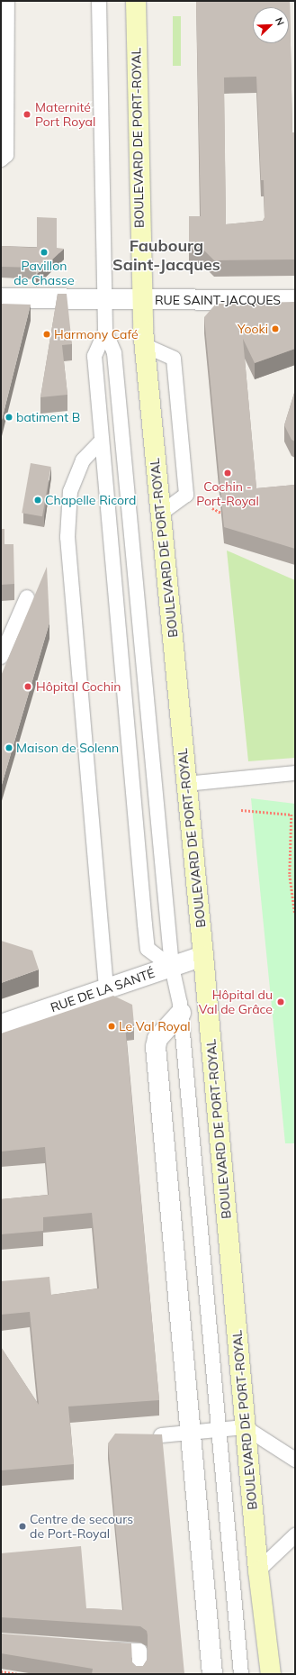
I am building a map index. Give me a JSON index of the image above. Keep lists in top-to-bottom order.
{
  "streets": {
    "main road": ["BOULEVARD DE PORT-ROYAL"],
    "street": ["RUE SAINT-JACQUES", "RUE DE LA SANTÉ"]
  },
  "crossings": [
    ["BOULEVARD DE PORT-ROYAL", "RUE SAINT-JACQUES"],
    ["BOULEVARD DE PORT-ROYAL", "RUE DE LA SANTÉ"]
  ],
  "districts": ["Faubourg Saint-Jacques"],
  "places": [
    "Maternité Port Royal",
    "Pavillon de Chasse",
    "Yooki",
    "Harmony Café",
    "batiment B",
    "Cochin - Port-Royal",
    "Chapelle Ricord",
    "Hôpital Cochin",
    "Maison de Solenn",
    "Hôpital du Val de Grâce",
    "Le Val Royal",
    "Centre de secours de Port-Royal"
  ],
  "north": "top right"
}
